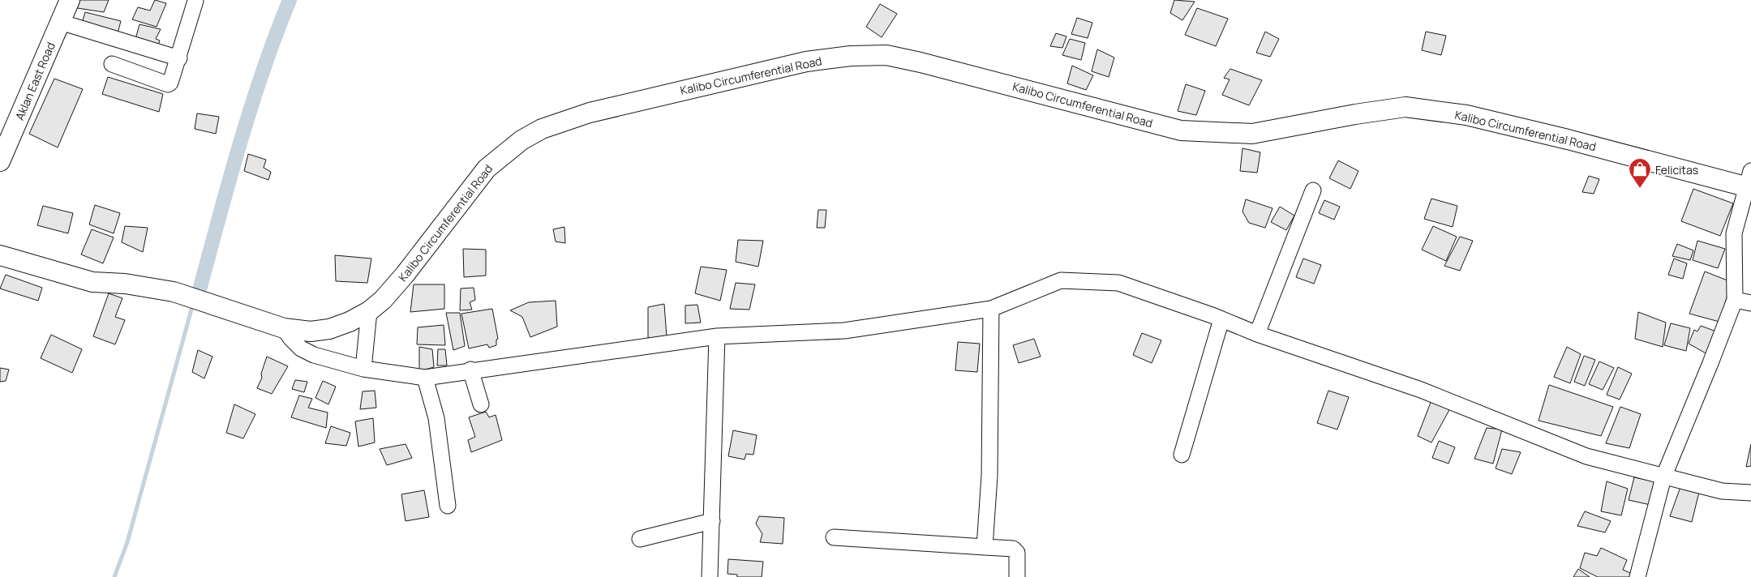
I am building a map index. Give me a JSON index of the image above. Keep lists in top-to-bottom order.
{
  "streets": {
    "main road": ["Kalibo Circumferential Road", "Aklan East Road"]
  },
  "places": {
    "shop": ["Felicitas"]
  }
}
